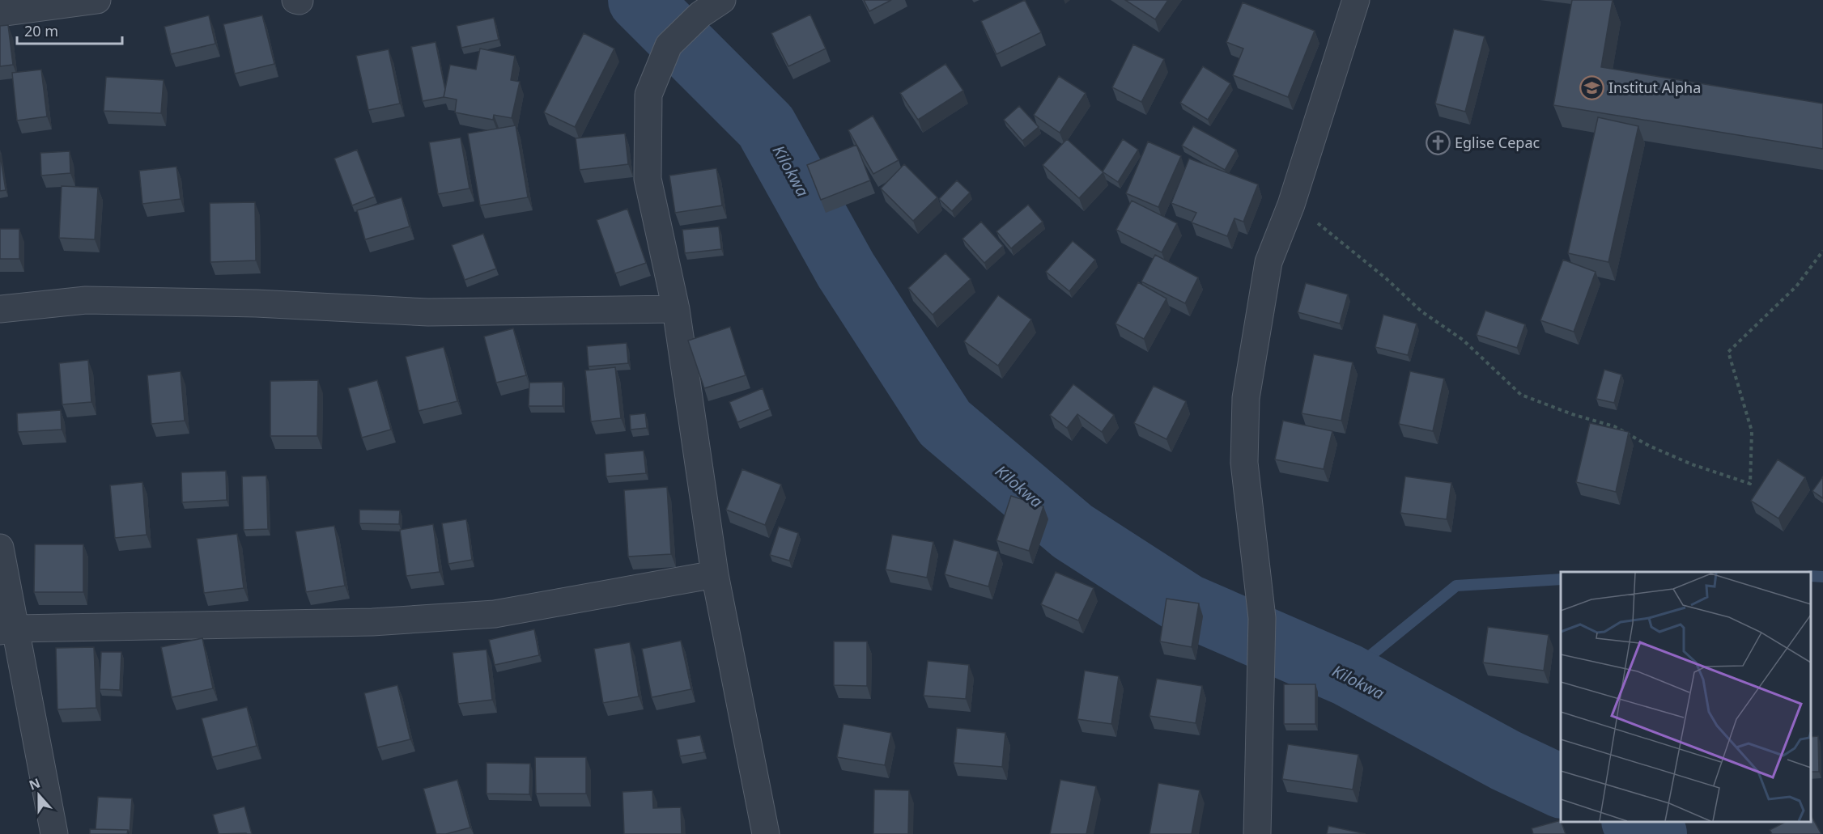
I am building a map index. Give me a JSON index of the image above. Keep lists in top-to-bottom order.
{
  "water": ["Kilokwa"],
  "places": {
    "school or university": ["Institut Alpha"],
    "church": ["Eglise Cepac"]
  },
  "scale_bar": "20 m",
  "north": "top"
}
